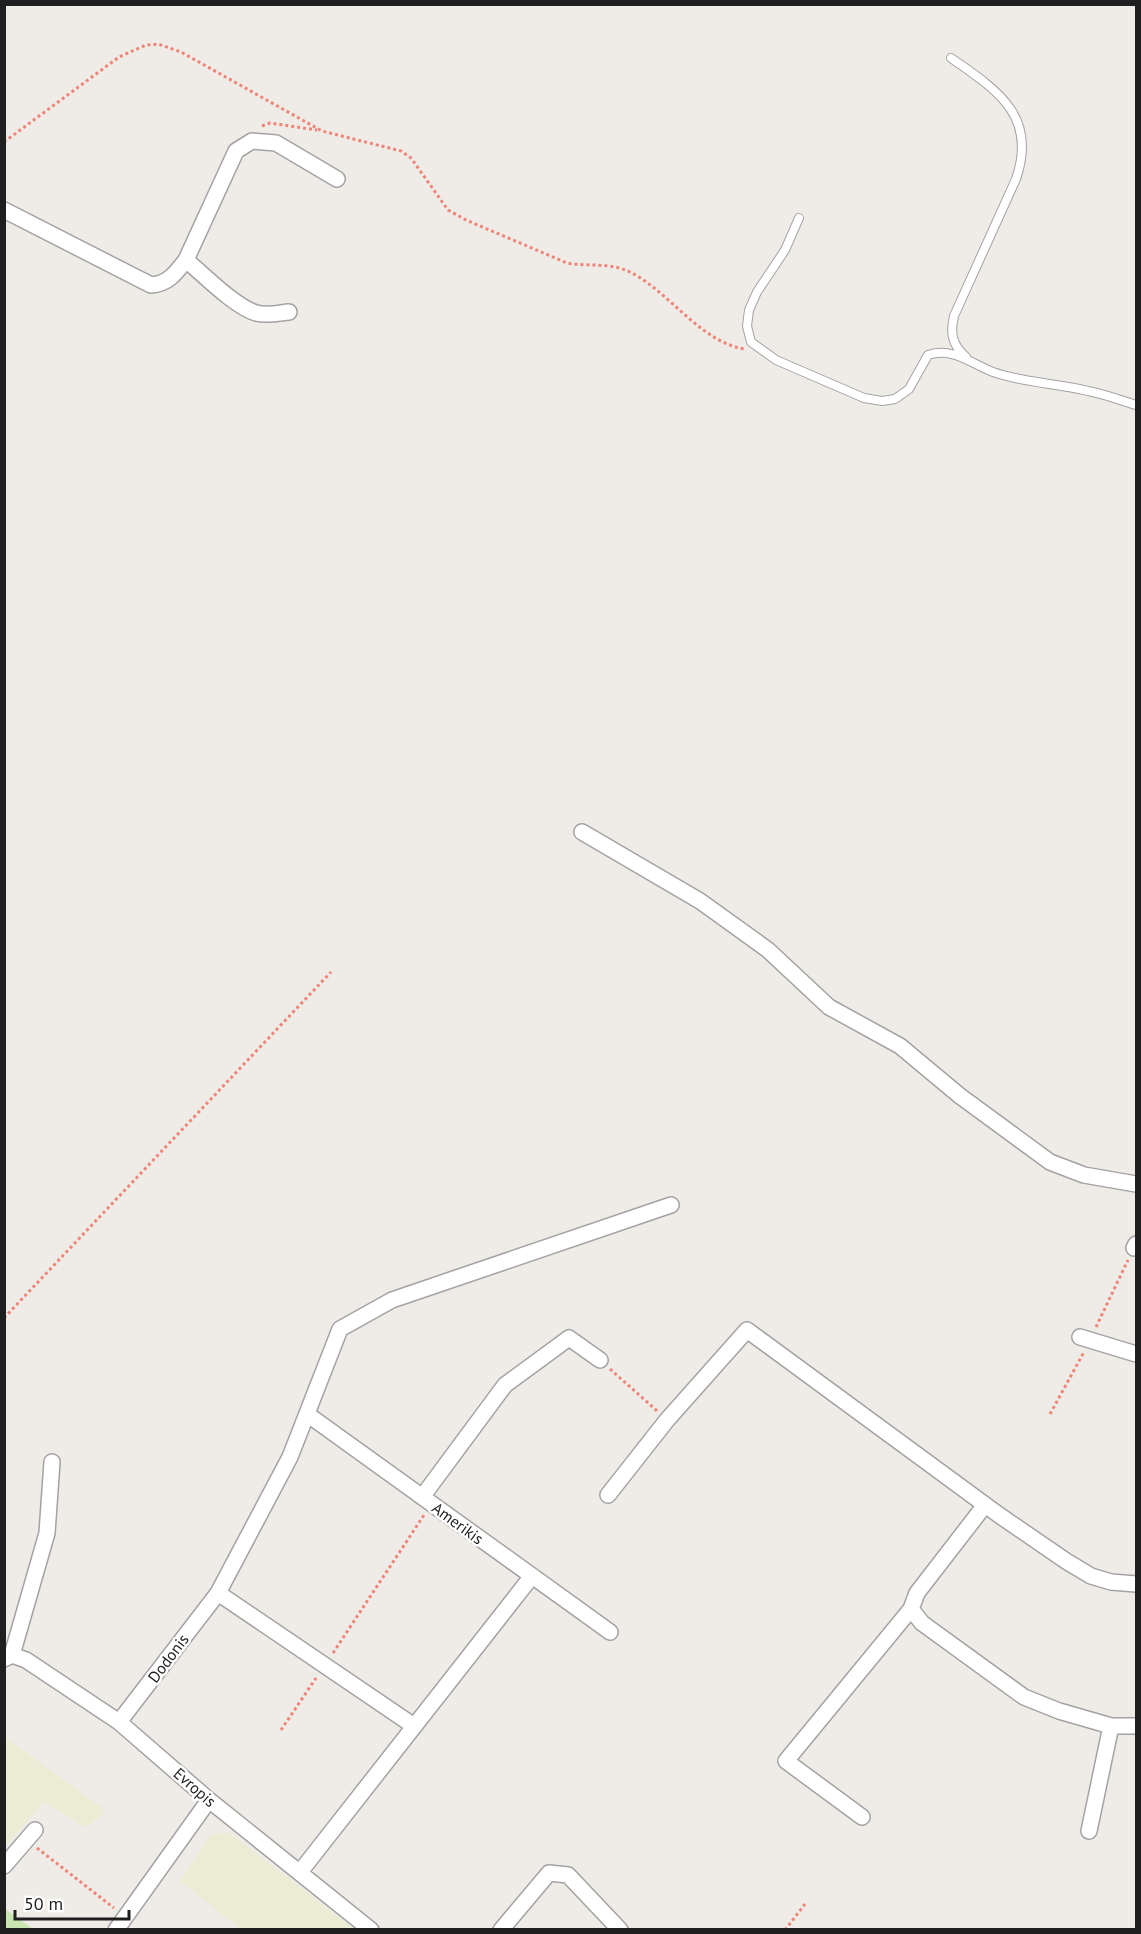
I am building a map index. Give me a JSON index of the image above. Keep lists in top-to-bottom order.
{
  "streets": {
    "street": ["Amerikis", "Dodonis", "Evropis"]
  },
  "crossings": [
    ["Amerikis", "Dodonis"],
    ["Dodonis", "Evropis"]
  ],
  "scale_bar": "50 m"
}
